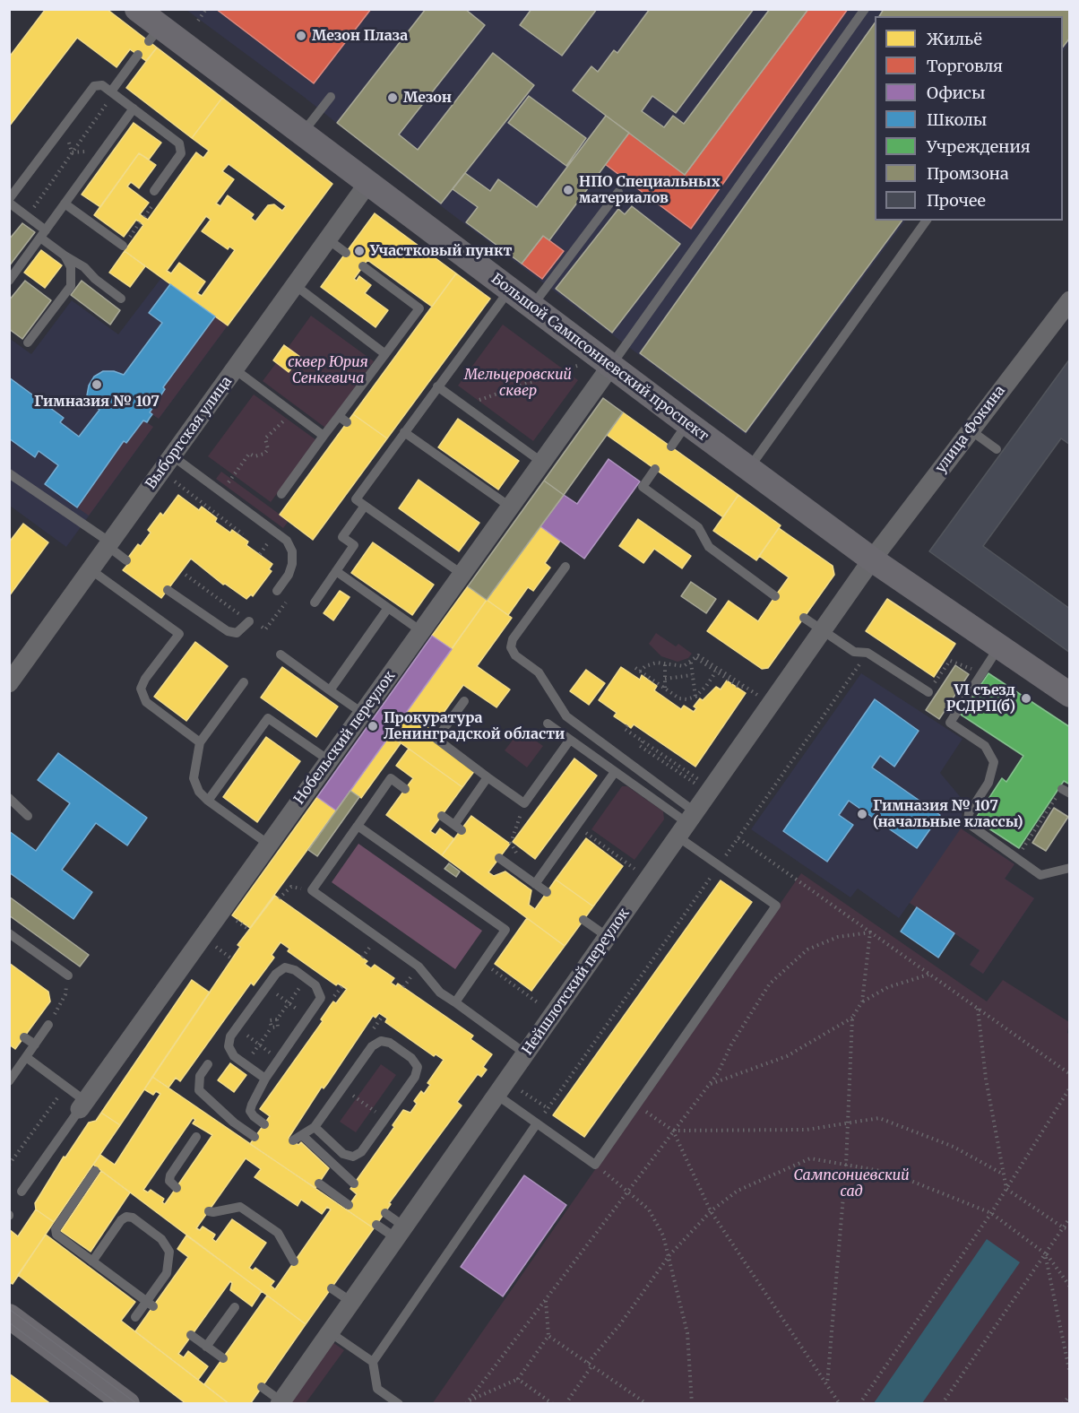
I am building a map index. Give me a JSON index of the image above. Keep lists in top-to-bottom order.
{
  "streets": {
    "main road": ["Большой Сампсониевский проспект"],
    "street": [
      "улица Фокина",
      "Выборгская улица",
      "Нобельский переулок",
      "Нейшлотский переулок"
    ]
  },
  "crossings": [
    ["Большой Сампсониевский проспект", "улица Фокина"],
    ["Большой Сампсониевский проспект", "Выборгская улица"],
    ["Большой Сампсониевский проспект", "Нобельский переулок"],
    ["Большой Сампсониевский проспект", "Нейшлотский переулок"],
    ["улица Фокина", "Нейшлотский переулок"]
  ],
  "parks": ["сквер Юрия Сенкевича", "Мельцеровский сквер", "Сампсониевский сад"],
  "places": [
    "Мезон Плаза",
    "Мезон",
    "НПО Специальных материалов",
    "Участковый пункт",
    "Гимназия № 107",
    "VI съезд РСДРП(б)",
    "Прокуратура Ленинградской области",
    "Гимназия № 107 (начальные классы)"
  ],
  "legend": [
    "Жильё",
    "Торговля",
    "Офисы",
    "Школы",
    "Учреждения",
    "Промзона",
    "Прочее"
  ]
}
